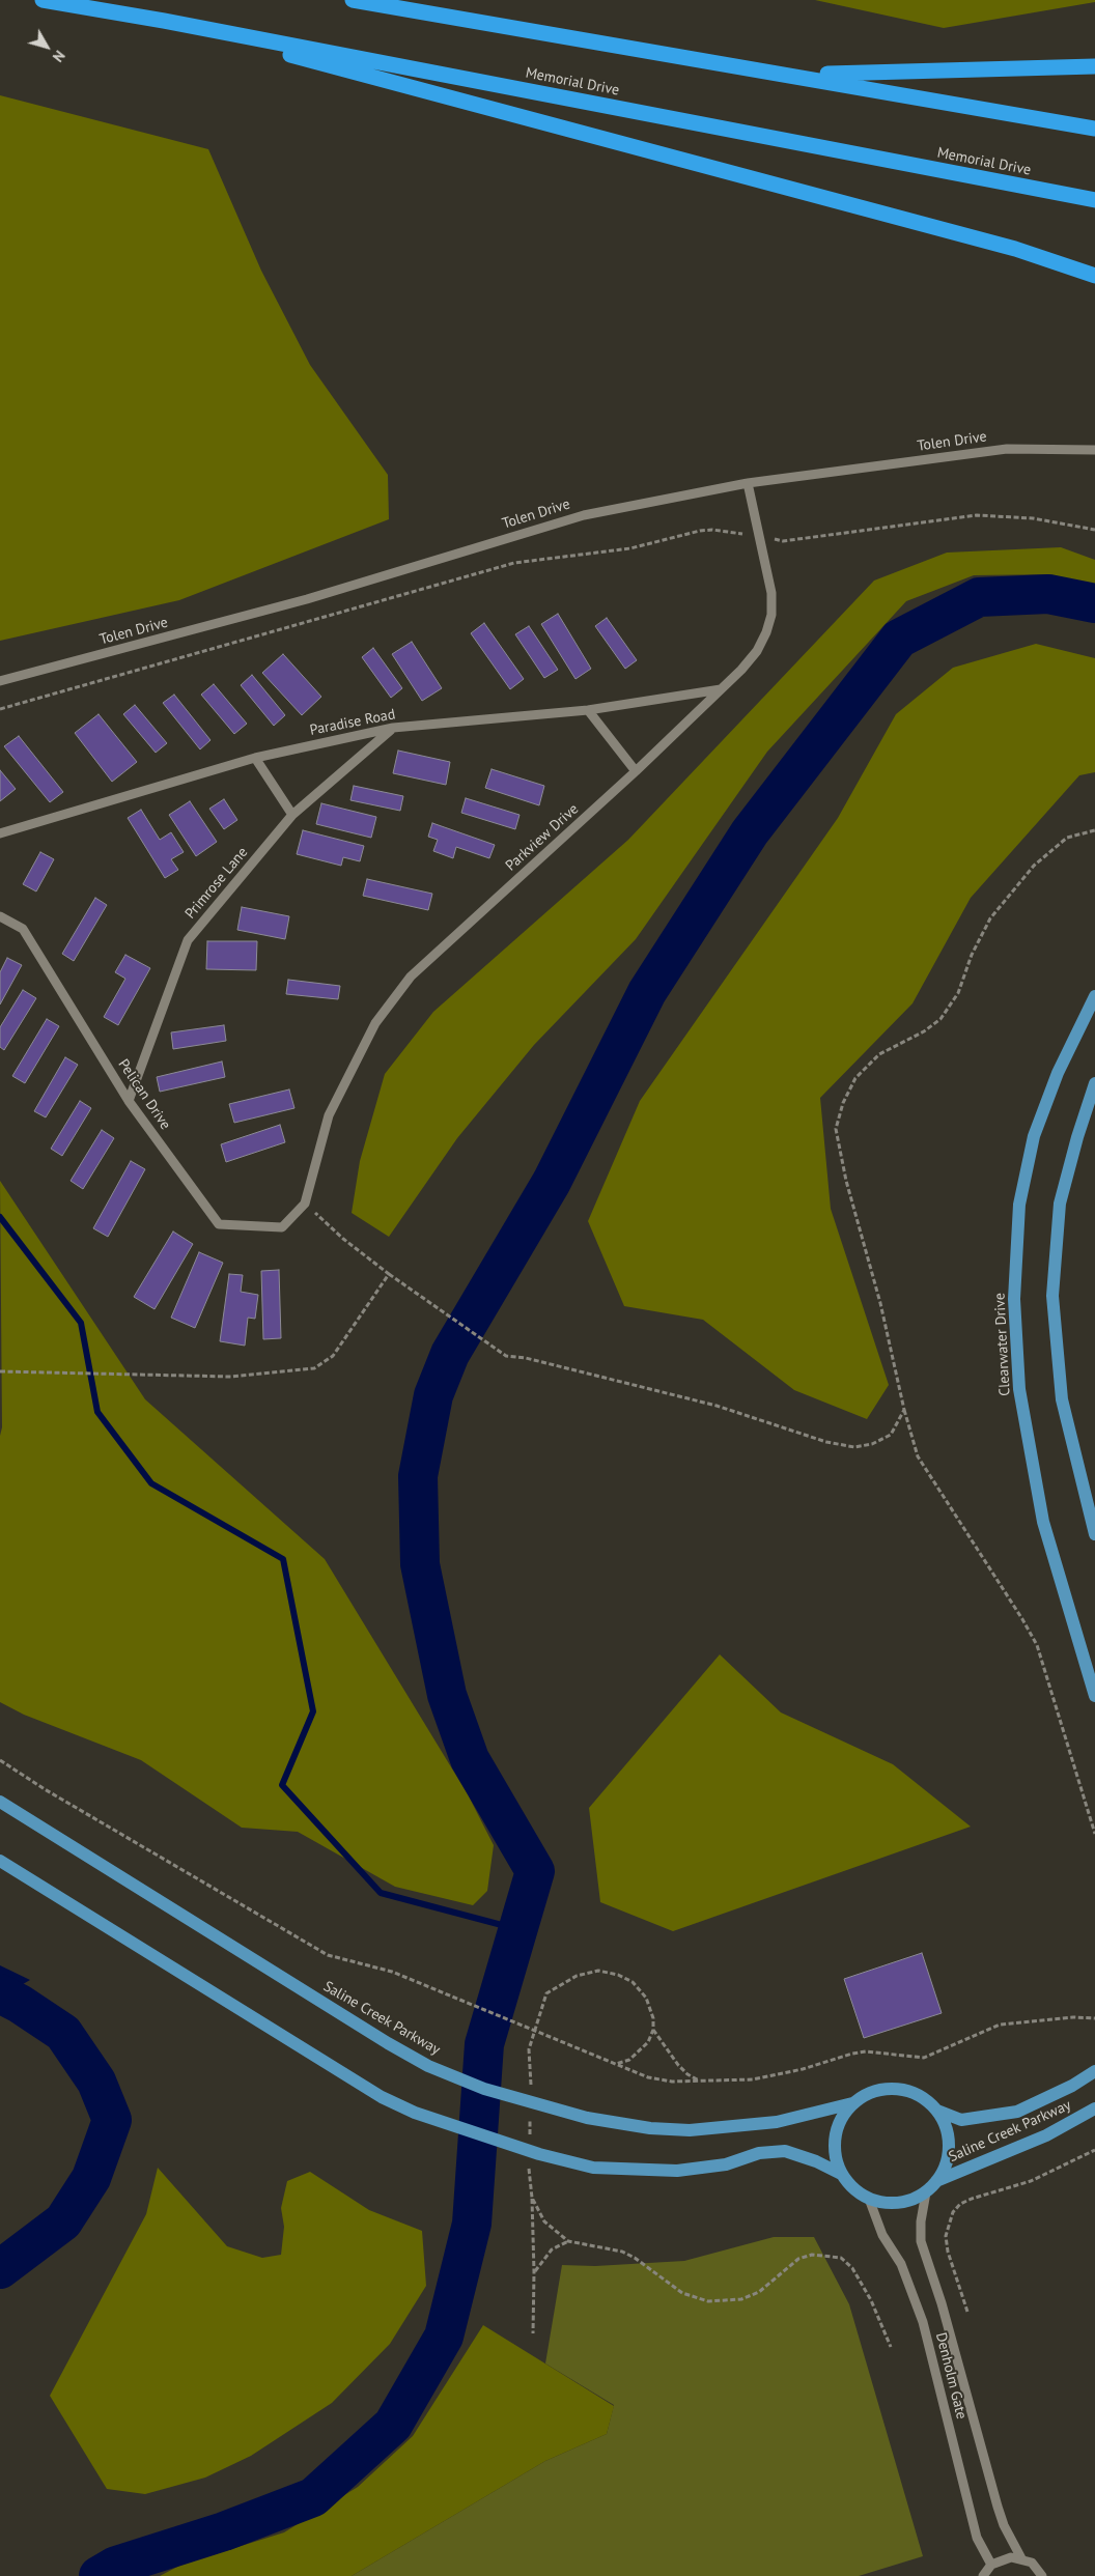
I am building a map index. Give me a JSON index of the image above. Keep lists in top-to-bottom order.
{
  "streets": {
    "highway": ["Memorial Drive"],
    "main road": ["Clearwater Drive", "Saline Creek Parkway"],
    "street": [
      "Tolen Drive",
      "Paradise Road",
      "Parkview Drive",
      "Primrose Lane",
      "Pelican Drive",
      "Denholm Gate"
    ]
  },
  "crossings": [
    ["Tolen Drive", "Parkview Drive"],
    ["Paradise Road", "Parkview Drive"],
    ["Paradise Road", "Primrose Lane"],
    ["Parkview Drive", "Pelican Drive"],
    ["Primrose Lane", "Pelican Drive"],
    ["Saline Creek Parkway", "Denholm Gate"]
  ],
  "north": "bottom right"
}
